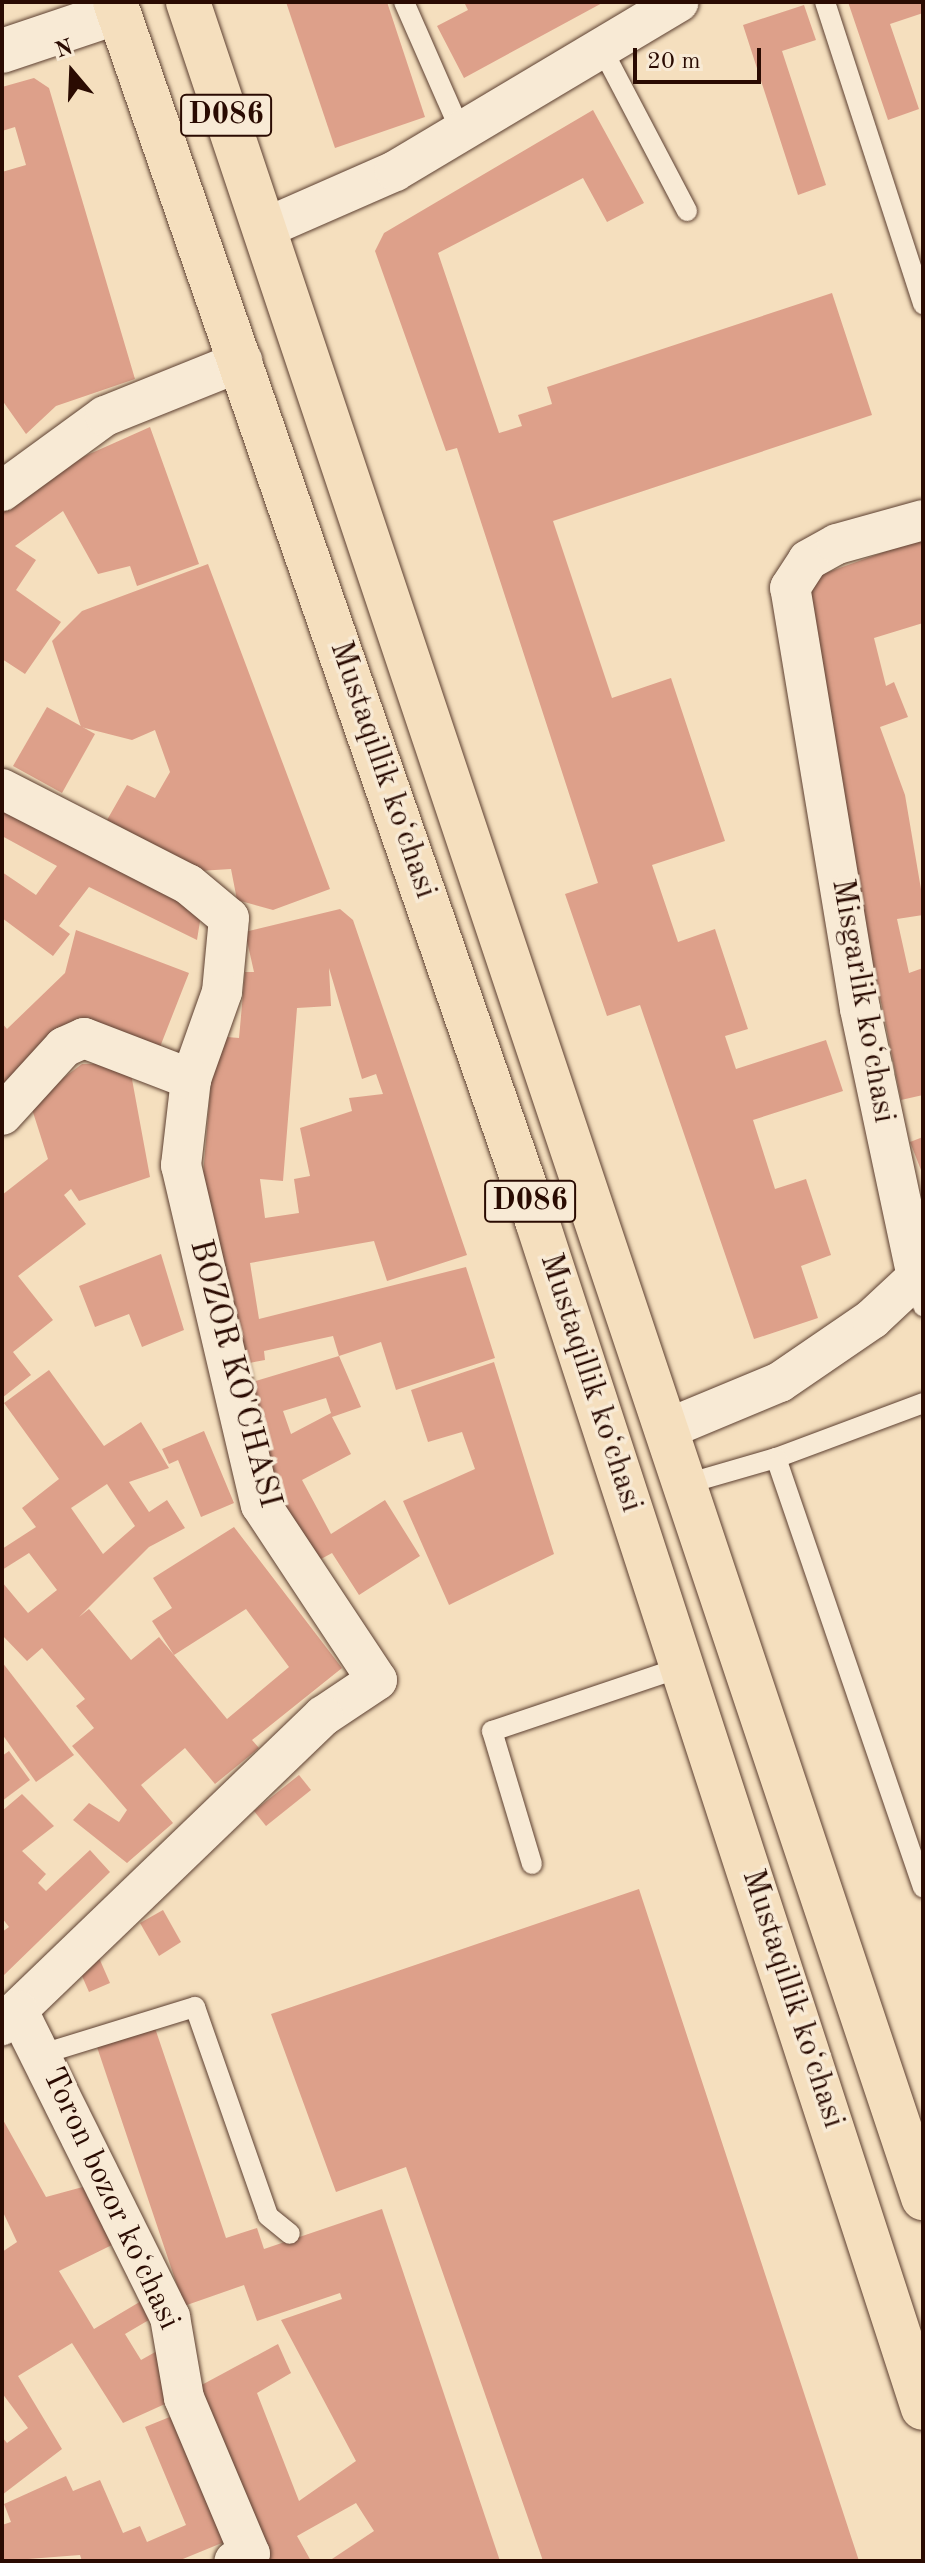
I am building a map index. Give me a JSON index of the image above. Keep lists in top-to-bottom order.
{
  "streets": {
    "main road": ["D086", "Mustaqillik koʻchasi"],
    "street": ["Misgarlik koʻchasi", "BOZOR KO'CHASI", "Toron bozor koʻchasi"]
  },
  "crossings": [
    ["Mustaqillik koʻchasi", "Misgarlik koʻchasi"],
    ["BOZOR KO'CHASI", "Toron bozor koʻchasi"]
  ],
  "scale_bar": "20 m",
  "north": "top"
}
